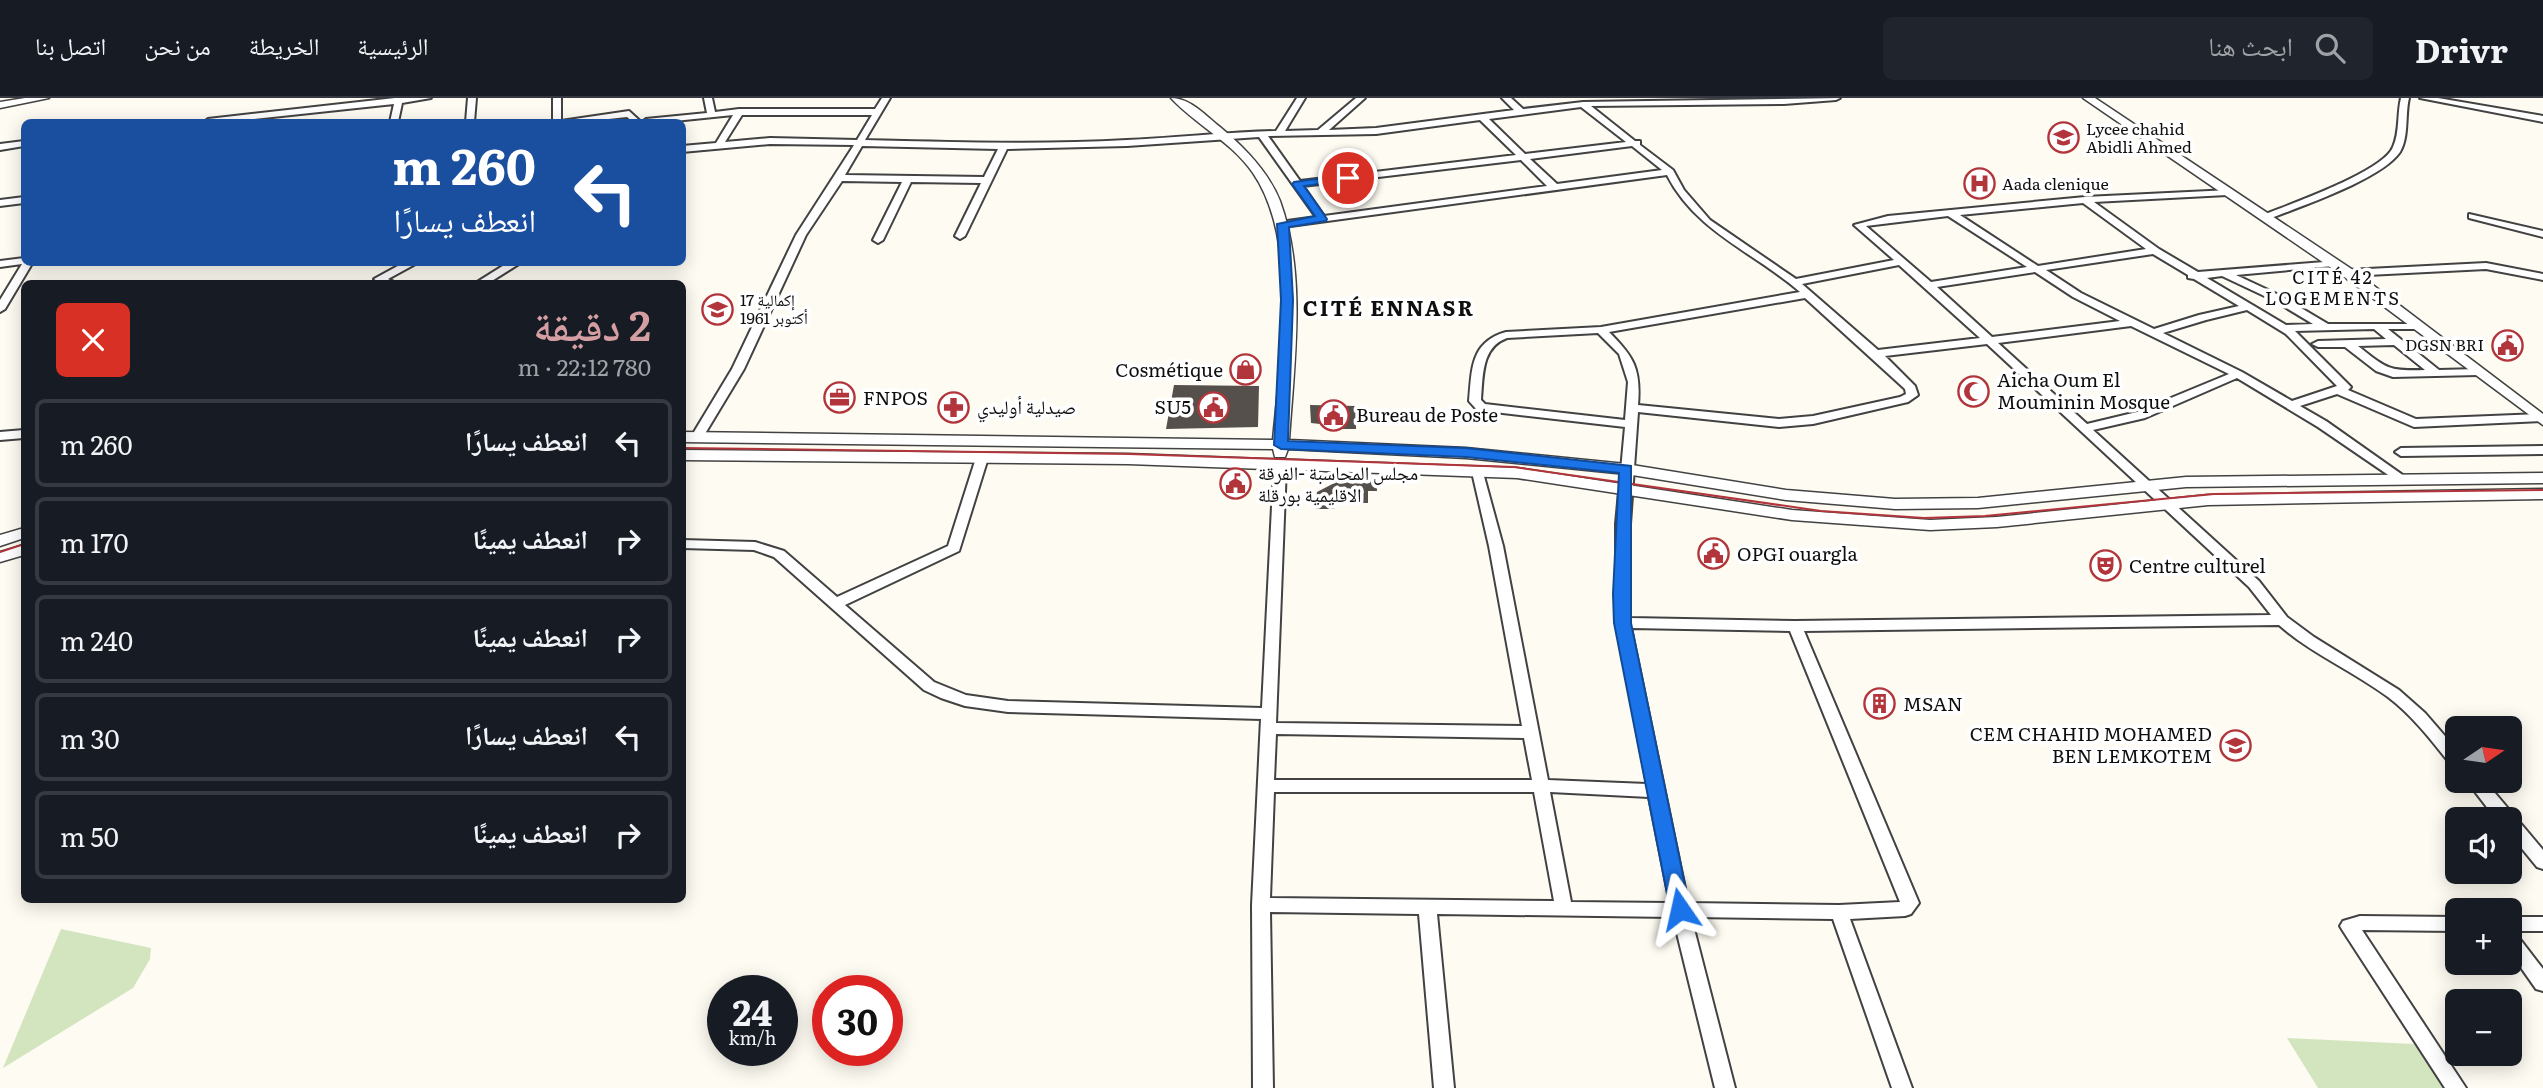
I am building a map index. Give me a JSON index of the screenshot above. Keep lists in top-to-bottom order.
{
  "districts": ["CITÉ 42 LOGEMENTS", "CITÉ ENNASR"],
  "places": {
    "school or university": ["Lycee chahid Abidli Ahmed", "إكمالية 17 أكتوبر 1961", "CEM CHAHID MOHAMED BEN LEMKOTEM"],
    "hospital": ["Aada clenique"],
    "public building": [
      "DGSN BRI",
      "SU5",
      "Bureau de Poste",
      "مجلس المحاسبة -الفرقة الاقليمية بورقلة",
      "OPGI ouargla"
    ],
    "shop": ["Cosmétique"],
    "mosque": ["Aicha Oum El Mouminin Mosque"],
    "office": ["FNPOS"],
    "pharmacy": ["صيدلية أوليدي"],
    "theatre": ["Centre culturel"],
    "building": ["MSAN"]
  },
  "north": "right",
  "page": {
    "header": "Drivr",
    "search": "ابحث هنا",
    "nav": [
      "الرئيسية",
      "الخريطة",
      "من نحن",
      "اتصل بنا"
    ],
    "turn": ["260 m", "انعطف يسارًا"],
    "heading": ["2 دقيقة", "780 m · 22:12"],
    "list": [
      {
        "name": "انعطف يسارًا",
        "value": "260 m"
      },
      {
        "name": "انعطف يمينًا",
        "value": "170 m"
      },
      {
        "name": "انعطف يمينًا",
        "value": "240 m"
      },
      {
        "name": "انعطف يسارًا",
        "value": "30 m"
      },
      {
        "name": "انعطف يمينًا",
        "value": "50 m"
      }
    ],
    "map_buttons": ["+", "−"],
    "speed": "24 km/h",
    "limit": "30"
  }
}
